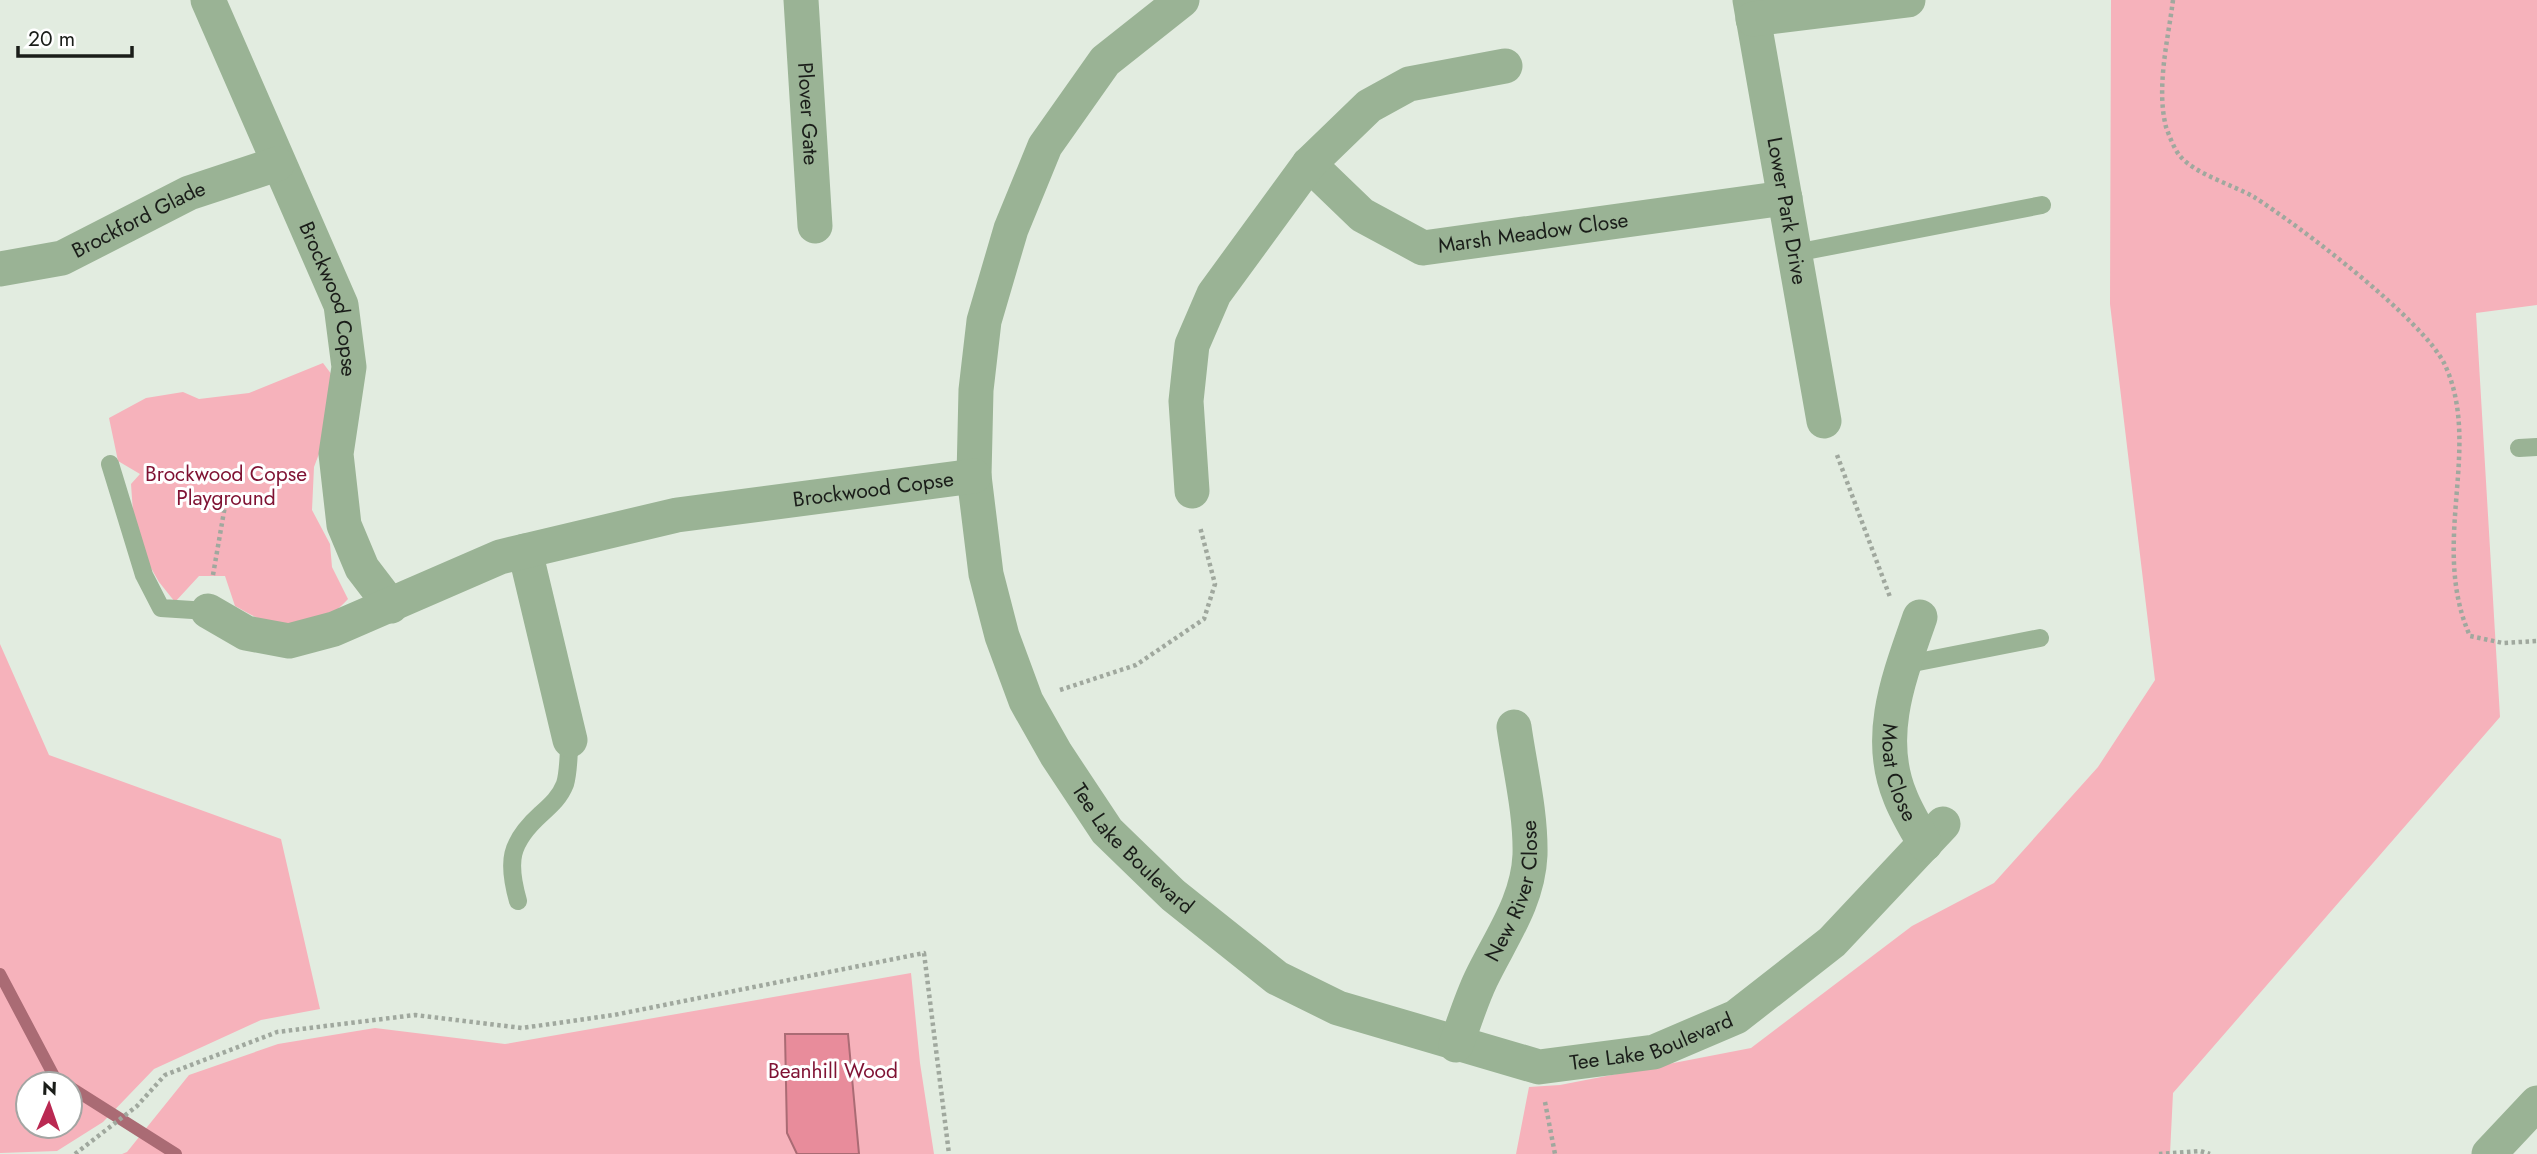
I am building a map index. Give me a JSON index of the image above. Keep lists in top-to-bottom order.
{
  "streets": {
    "street": [
      "Plover Gate",
      "Lower Park Drive",
      "Brockford Glade",
      "Marsh Meadow Close",
      "Brockwood Copse",
      "Moat Close",
      "Tee Lake Boulevard",
      "New River Close"
    ]
  },
  "crossings": [
    ["Lower Park Drive", "Marsh Meadow Close"],
    ["Brockford Glade", "Brockwood Copse"],
    ["Brockwood Copse", "Tee Lake Boulevard"],
    ["Moat Close", "Tee Lake Boulevard"],
    ["Tee Lake Boulevard", "New River Close"]
  ],
  "parks": ["Brockwood Copse Playground", "Beanhill Wood"],
  "scale_bar": "20 m",
  "north": "top"
}
